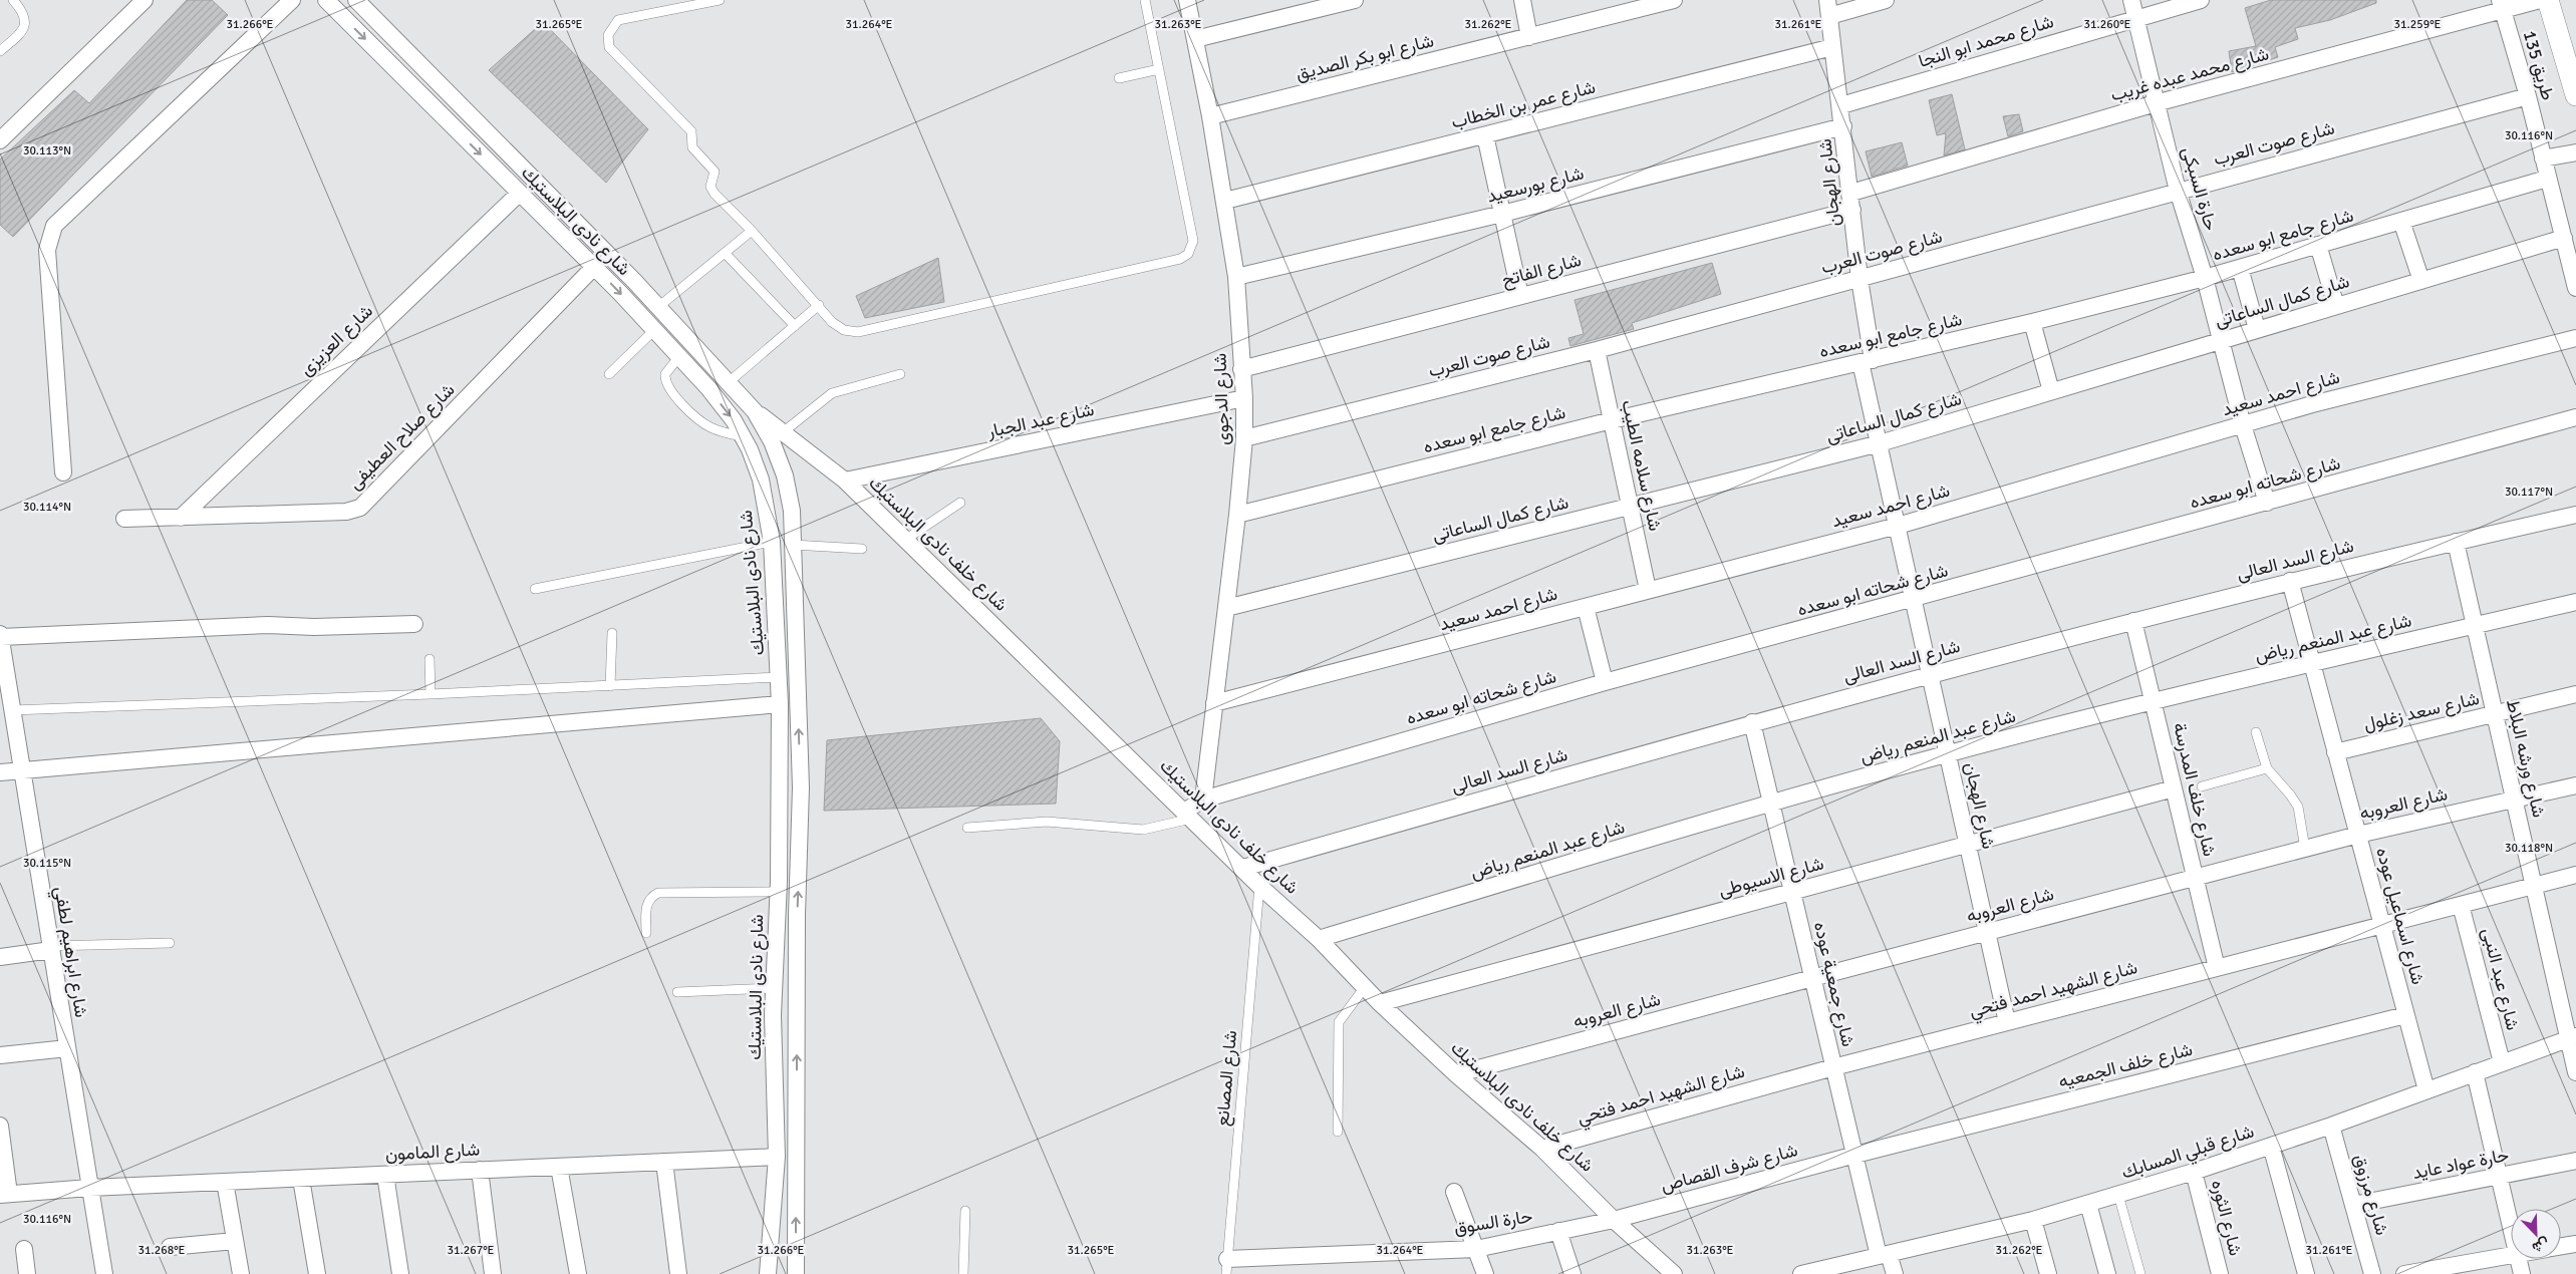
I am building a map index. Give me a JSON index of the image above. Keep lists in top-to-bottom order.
{
  "streets": {
    "street": [
      "شارع محمد ابو النجا",
      "شارع ابو بكر الصديق",
      "طريق 135",
      "شارع محمد عبده غريب",
      "شارع عمر بن الخطاب",
      "شارع صوت العرب",
      "شارع الهجان",
      "شارع بورسعيد",
      "حارة السبكى",
      "شارع نادى البلاستيك",
      "شارع جامع ابو سعده",
      "شارع الفاتح",
      "شارع كمال الساعاتى",
      "شارع العزيزى",
      "شارع احمد سعيد",
      "شارع الدجوى",
      "شارع عبد الجبار",
      "شارع صلاح العطيفى",
      "شارع سلامه الطيب",
      "شارع شحاته ابو سعده",
      "شارع خلف نادى البلاستيك",
      "شارع السد العالى",
      "شارع عبد المنعم رياض",
      "شارع سعد زغلول",
      "شارع ورشه البلاط",
      "شارع خلف المدرسة",
      "شارع العروبه",
      "شارع الاسيوطى",
      "شارع اسماعيل عوده",
      "شارع ابراهيم لطفي",
      "شارع عبد النبى",
      "شارع جمعية عوده",
      "شارع الشهيد احمد فتحي",
      "شارع خلف الجمعيه",
      "شارع المامون",
      "شارع قبلي المسابك",
      "حارة عواد عايد",
      "شارع شرف القصاص",
      "شارع مرزوق",
      "شارع الثوره",
      "حارة السوق"
    ],
    "lane": ["شارع المصانع"]
  },
  "crossings": [
    ["شارع محمد ابو النجا", "شارع الهجان"],
    ["شارع محمد ابو النجا", "حارة السبكى"],
    ["شارع ابو بكر الصديق", "شارع الدجوى"],
    ["طريق 135", "شارع محمد عبده غريب"],
    ["طريق 135", "شارع صوت العرب"],
    ["طريق 135", "شارع جامع ابو سعده"],
    ["طريق 135", "شارع كمال الساعاتى"],
    ["شارع محمد عبده غريب", "شارع الهجان"],
    ["شارع محمد عبده غريب", "حارة السبكى"],
    ["شارع عمر بن الخطاب", "شارع الهجان"],
    ["شارع عمر بن الخطاب", "شارع الدجوى"],
    ["شارع صوت العرب", "شارع الهجان"],
    ["شارع صوت العرب", "حارة السبكى"],
    ["شارع صوت العرب", "شارع الدجوى"],
    ["شارع صوت العرب", "شارع سلامه الطيب"],
    ["شارع الهجان", "شارع بورسعيد"],
    ["شارع الهجان", "شارع جامع ابو سعده"],
    ["شارع الهجان", "شارع الفاتح"],
    ["شارع الهجان", "شارع كمال الساعاتى"],
    ["شارع الهجان", "شارع احمد سعيد"],
    ["شارع الهجان", "شارع شحاته ابو سعده"],
    ["شارع الهجان", "شارع السد العالى"],
    ["شارع الهجان", "شارع عبد المنعم رياض"],
    ["شارع الهجان", "شارع العروبه"],
    ["شارع الهجان", "شارع الاسيوطى"],
    ["شارع الهجان", "شارع الشهيد احمد فتحي"],
    ["شارع بورسعيد", "شارع الدجوى"],
    ["حارة السبكى", "شارع جامع ابو سعده"],
    ["حارة السبكى", "شارع كمال الساعاتى"],
    ["حارة السبكى", "شارع احمد سعيد"],
    ["حارة السبكى", "شارع شحاته ابو سعده"],
    ["شارع نادى البلاستيك", "شارع العزيزى"],
    ["شارع نادى البلاستيك", "شارع صلاح العطيفى"],
    ["شارع نادى البلاستيك", "شارع خلف نادى البلاستيك"],
    ["شارع نادى البلاستيك", "شارع المامون"],
    ["شارع جامع ابو سعده", "شارع الدجوى"],
    ["شارع جامع ابو سعده", "شارع سلامه الطيب"],
    ["شارع الفاتح", "شارع الدجوى"],
    ["شارع كمال الساعاتى", "شارع الدجوى"],
    ["شارع كمال الساعاتى", "شارع سلامه الطيب"],
    ["شارع العزيزى", "شارع صلاح العطيفى"],
    ["شارع احمد سعيد", "شارع الدجوى"],
    ["شارع احمد سعيد", "شارع سلامه الطيب"],
    ["شارع الدجوى", "شارع عبد الجبار"],
    ["شارع الدجوى", "شارع شحاته ابو سعده"],
    ["شارع عبد الجبار", "شارع خلف نادى البلاستيك"],
    ["شارع شحاته ابو سعده", "شارع خلف نادى البلاستيك"],
    ["شارع خلف نادى البلاستيك", "شارع السد العالى"],
    ["شارع خلف نادى البلاستيك", "شارع عبد المنعم رياض"],
    ["شارع خلف نادى البلاستيك", "شارع العروبه"],
    ["شارع خلف نادى البلاستيك", "شارع الاسيوطى"],
    ["شارع خلف نادى البلاستيك", "شارع الشهيد احمد فتحي"],
    ["شارع خلف نادى البلاستيك", "شارع المصانع"],
    ["شارع خلف نادى البلاستيك", "شارع شرف القصاص"],
    ["شارع خلف نادى البلاستيك", "حارة السوق"],
    ["شارع السد العالى", "شارع ورشه البلاط"],
    ["شارع السد العالى", "شارع خلف المدرسة"],
    ["شارع السد العالى", "شارع اسماعيل عوده"],
    ["شارع السد العالى", "شارع جمعية عوده"],
    ["شارع عبد المنعم رياض", "شارع ورشه البلاط"],
    ["شارع عبد المنعم رياض", "شارع خلف المدرسة"],
    ["شارع عبد المنعم رياض", "شارع اسماعيل عوده"],
    ["شارع عبد المنعم رياض", "شارع جمعية عوده"],
    ["شارع سعد زغلول", "شارع ورشه البلاط"],
    ["شارع سعد زغلول", "شارع اسماعيل عوده"],
    ["شارع ورشه البلاط", "شارع العروبه"],
    ["شارع ورشه البلاط", "شارع الشهيد احمد فتحي"],
    ["شارع ورشه البلاط", "شارع قبلي المسابك"],
    ["شارع خلف المدرسة", "شارع العروبه"],
    ["شارع خلف المدرسة", "شارع الاسيوطى"],
    ["شارع خلف المدرسة", "شارع الشهيد احمد فتحي"],
    ["شارع العروبه", "شارع اسماعيل عوده"],
    ["شارع العروبه", "شارع جمعية عوده"],
    ["شارع الاسيوطى", "شارع جمعية عوده"],
    ["شارع اسماعيل عوده", "شارع الشهيد احمد فتحي"],
    ["شارع اسماعيل عوده", "شارع خلف الجمعيه"],
    ["شارع اسماعيل عوده", "شارع قبلي المسابك"],
    ["شارع ابراهيم لطفي", "شارع المامون"],
    ["شارع عبد النبى", "شارع الشهيد احمد فتحي"],
    ["شارع عبد النبى", "شارع قبلي المسابك"],
    ["شارع جمعية عوده", "شارع الشهيد احمد فتحي"],
    ["شارع جمعية عوده", "شارع خلف الجمعيه"],
    ["شارع جمعية عوده", "شارع قبلي المسابك"],
    ["شارع جمعية عوده", "شارع شرف القصاص"],
    ["شارع خلف الجمعيه", "شارع شرف القصاص"],
    ["شارع المصانع", "حارة السوق"],
    ["شارع قبلي المسابك", "شارع مرزوق"],
    ["شارع قبلي المسابك", "شارع الثوره"],
    ["حارة عواد عايد", "شارع مرزوق"],
    ["شارع شرف القصاص", "حارة السوق"]
  ],
  "north": "bottom right",
  "coordinates": [
    "31.266°E",
    "31.265°E",
    "31.264°E",
    "31.263°E",
    "31.262°E",
    "31.261°E",
    "31.260°E",
    "31.259°E",
    "30.116°N",
    "30.113°N",
    "30.117°N",
    "30.114°N",
    "30.118°N",
    "30.115°N",
    "31.268°E",
    "31.267°E"
  ]
}
